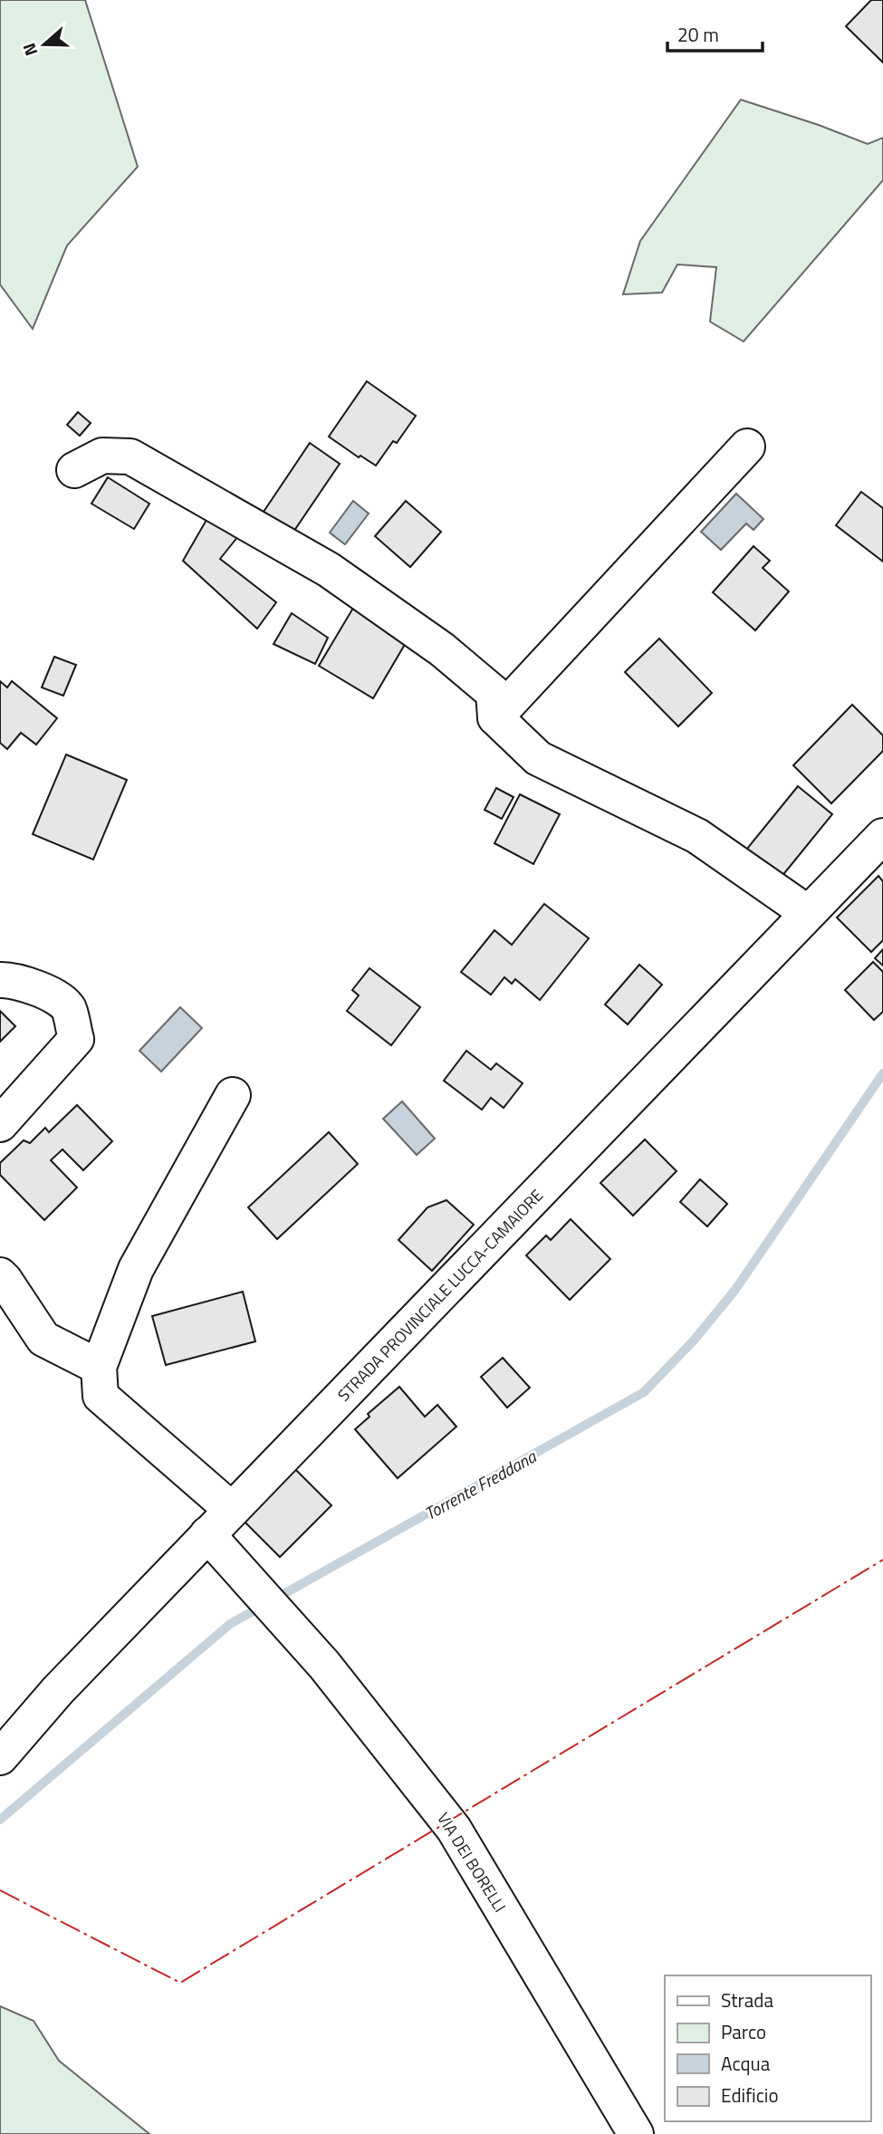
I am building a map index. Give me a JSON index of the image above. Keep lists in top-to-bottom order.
{
  "streets": {
    "street": ["STRADA PROVINCIALE LUCCA-CAMAIORE", "VIA DEI BORELLI"]
  },
  "crossings": [
    ["STRADA PROVINCIALE LUCCA-CAMAIORE", "VIA DEI BORELLI"]
  ],
  "water": ["Torrente Freddana"],
  "legend": [
    "Strada",
    "Parco",
    "Acqua",
    "Edificio"
  ],
  "scale_bar": "20 m",
  "north": "left"
}
